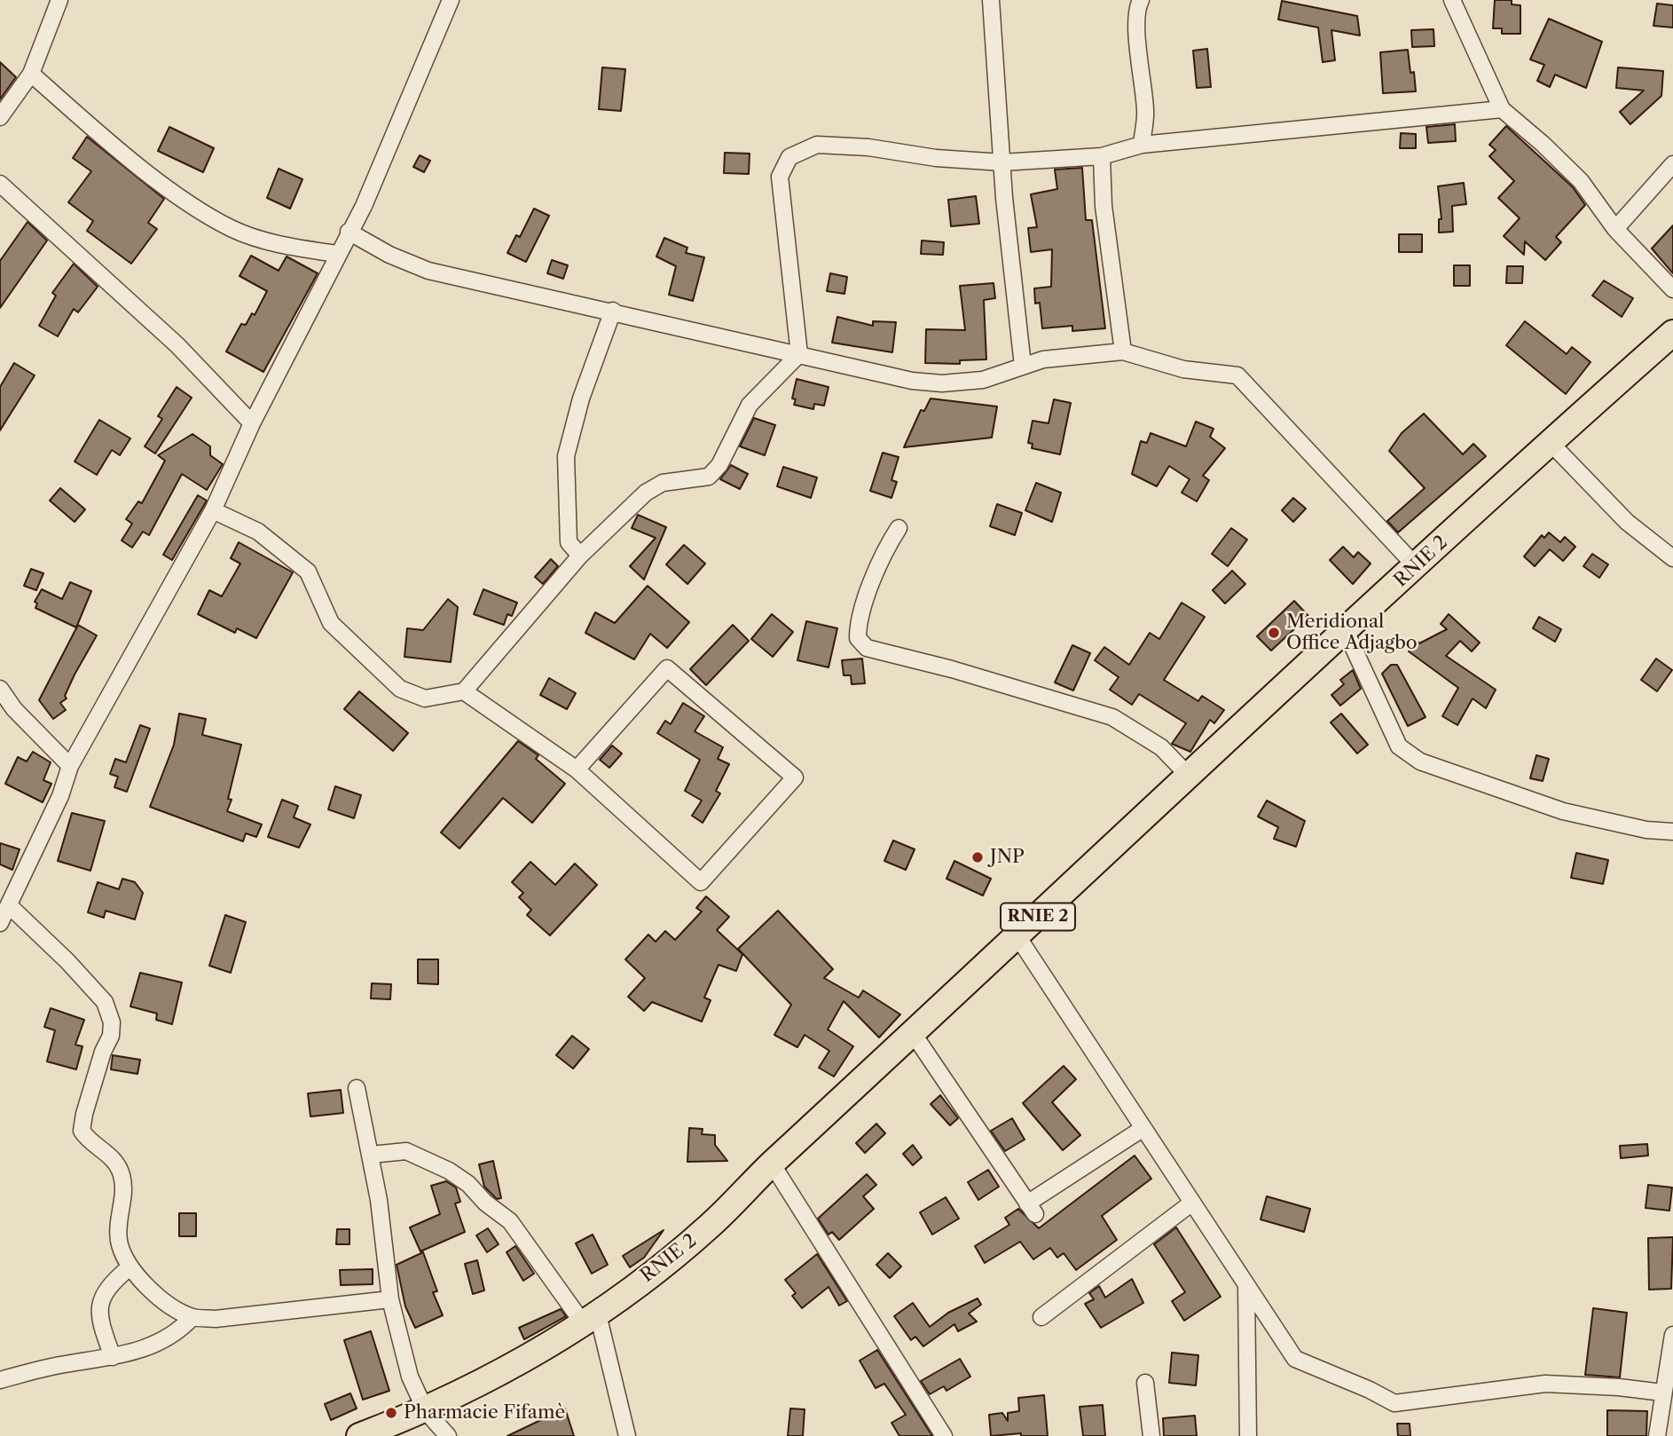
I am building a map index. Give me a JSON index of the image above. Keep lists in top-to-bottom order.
{
  "streets": {
    "highway": ["RNIE 2"]
  },
  "places": ["Meridional Office Adjagbo", "JNP", "Pharmacie Fifamè"]
}
